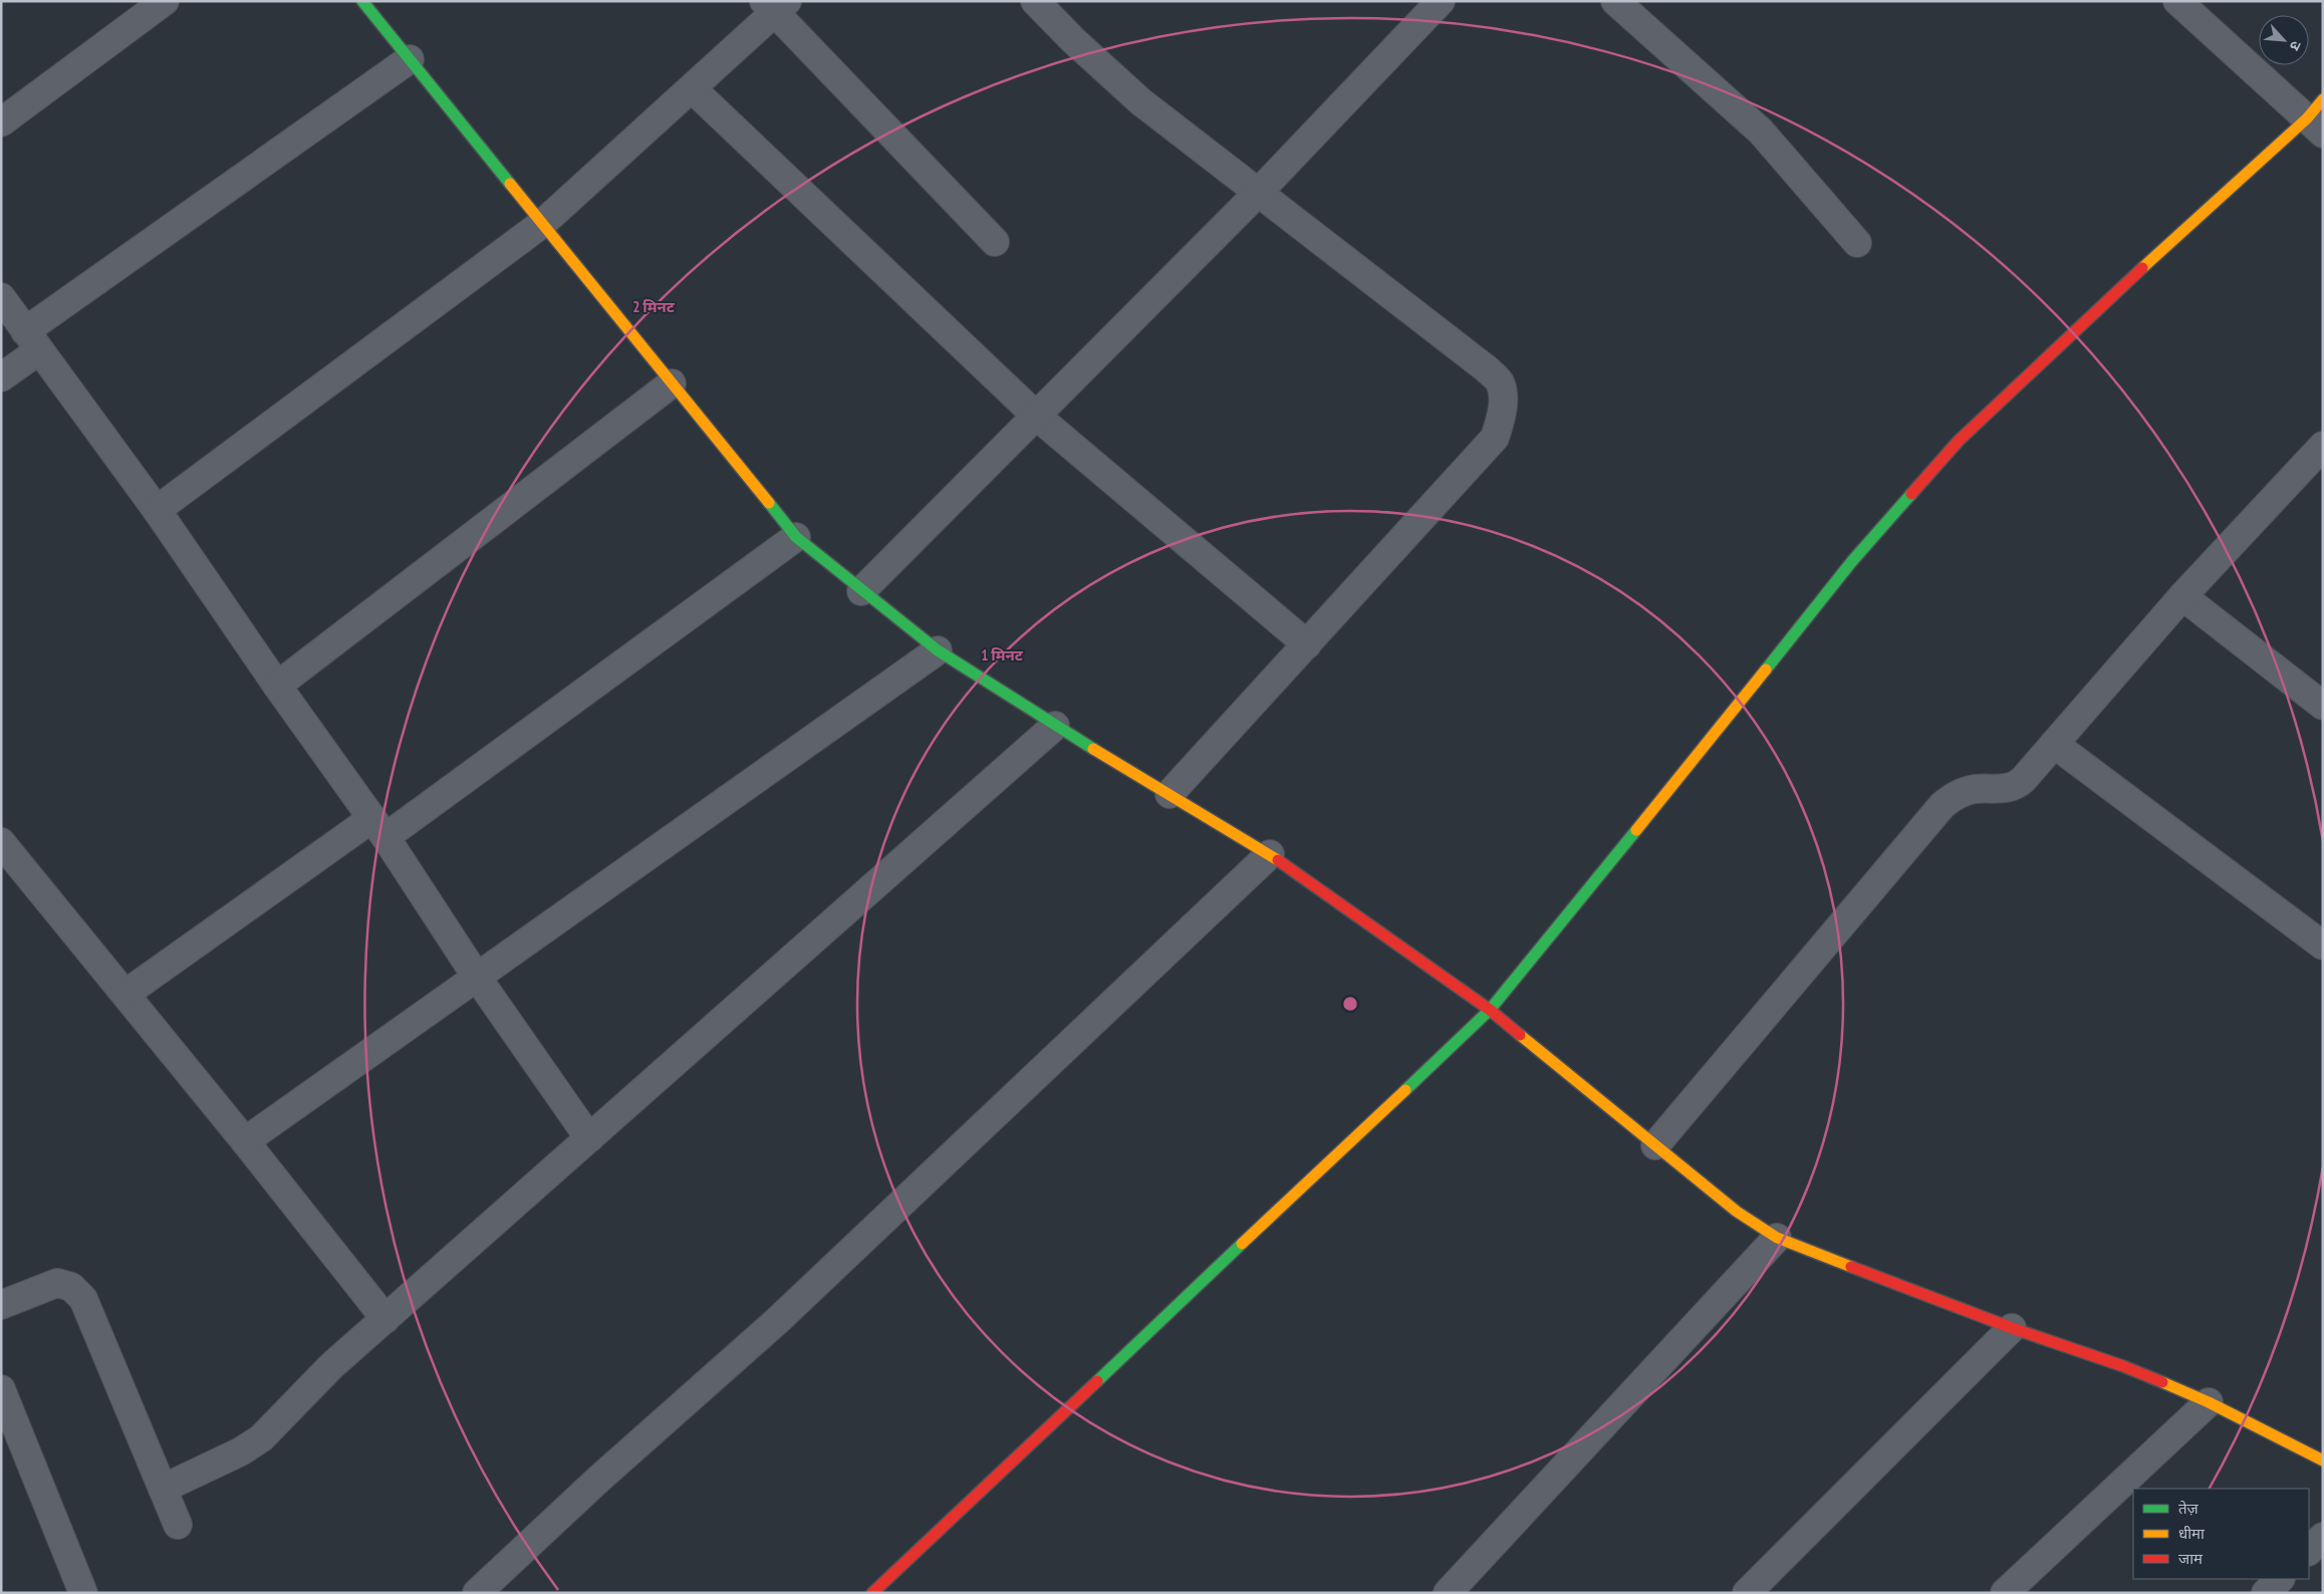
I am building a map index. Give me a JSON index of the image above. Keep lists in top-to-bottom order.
{
  "legend": ["तेज़", "धीमा", "जाम"],
  "north": "bottom right",
  "rings": ["2 मिनट", "1 मिनट"]
}
